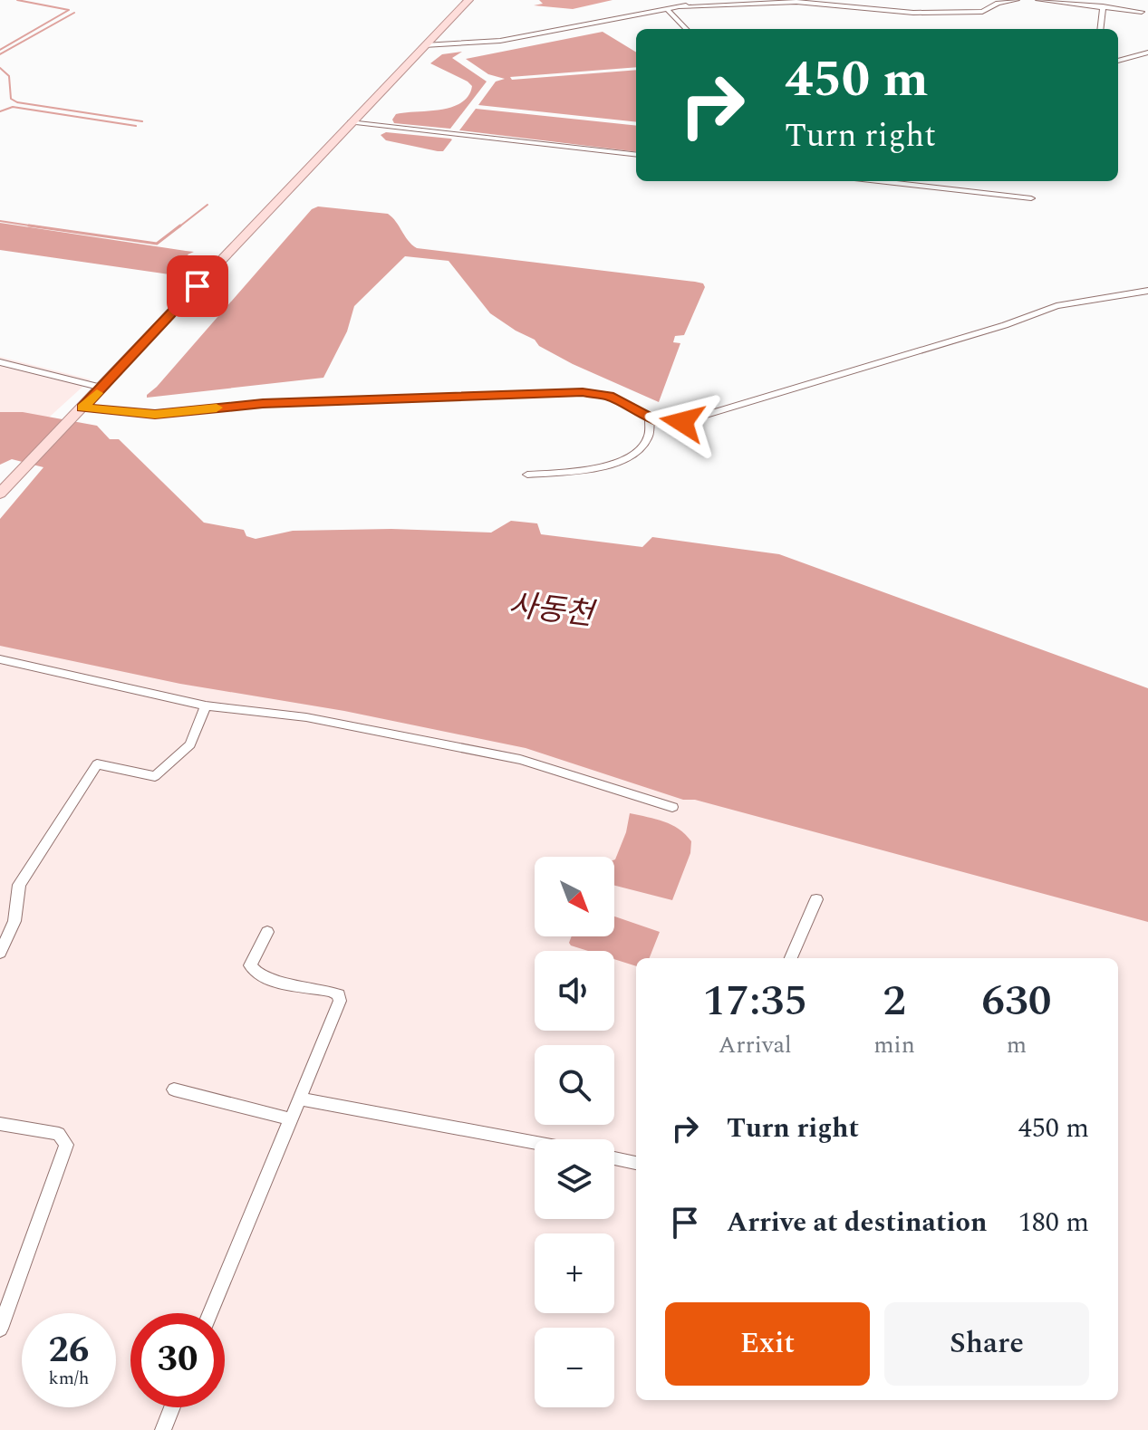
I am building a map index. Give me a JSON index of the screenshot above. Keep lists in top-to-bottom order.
{
  "water": ["사동천"],
  "north": "bottom right",
  "page": {
    "turn": ["450 m", "Turn right"],
    "map_buttons": ["+", "−"],
    "eta": [
      "17:35",
      "Arrival",
      "2",
      "min",
      "630",
      "m"
    ],
    "list": [
      {
        "name": "Turn right",
        "value": "450 m"
      },
      {
        "name": "Arrive at destination",
        "value": "180 m"
      }
    ],
    "buttons": ["Exit", "Share"],
    "speed": "26 km/h",
    "limit": "30"
  }
}
